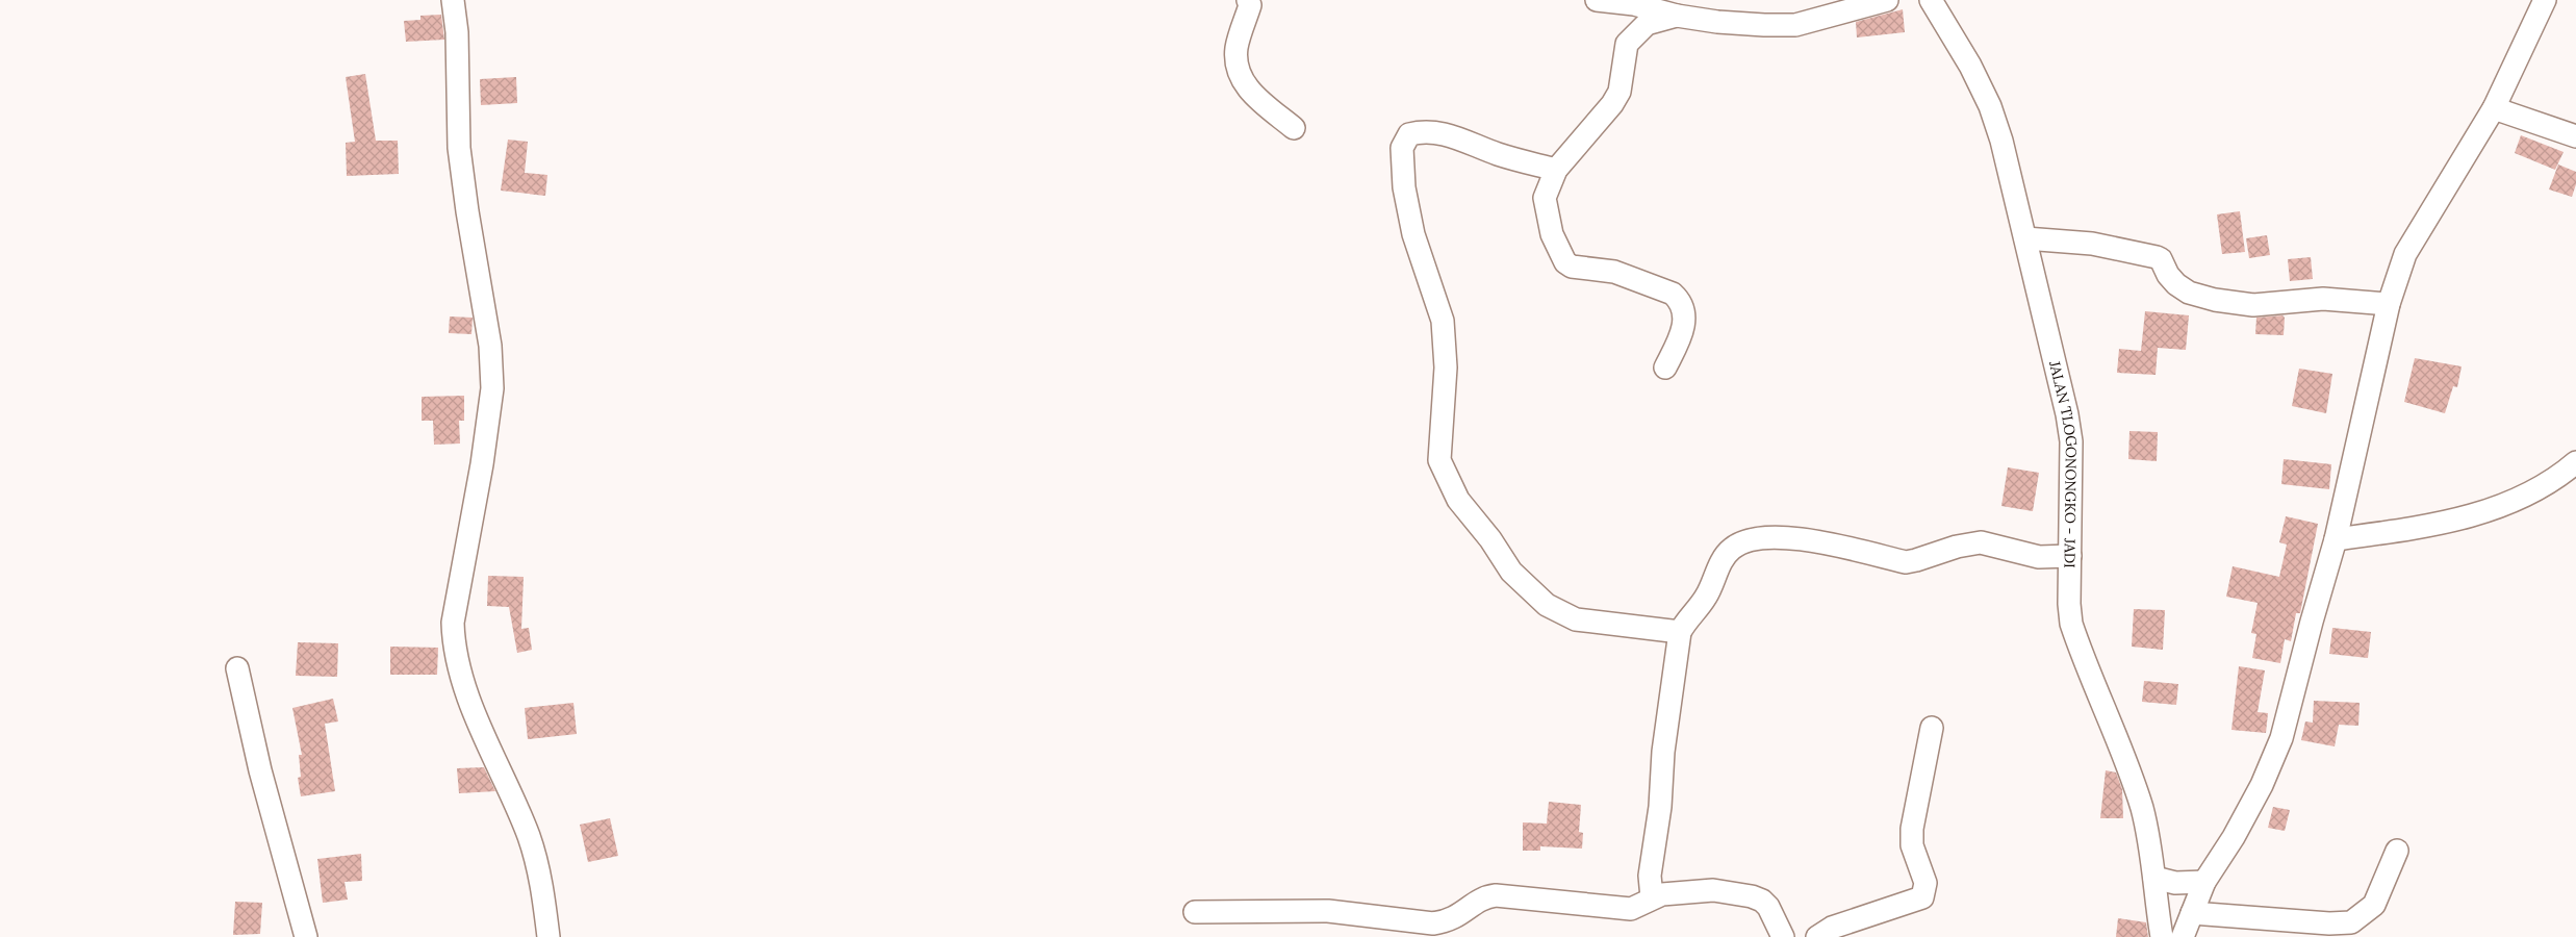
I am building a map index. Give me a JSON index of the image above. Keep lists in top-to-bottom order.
{
  "streets": {
    "street": ["JALAN TLOGONONGKO - JADI"]
  }
}
